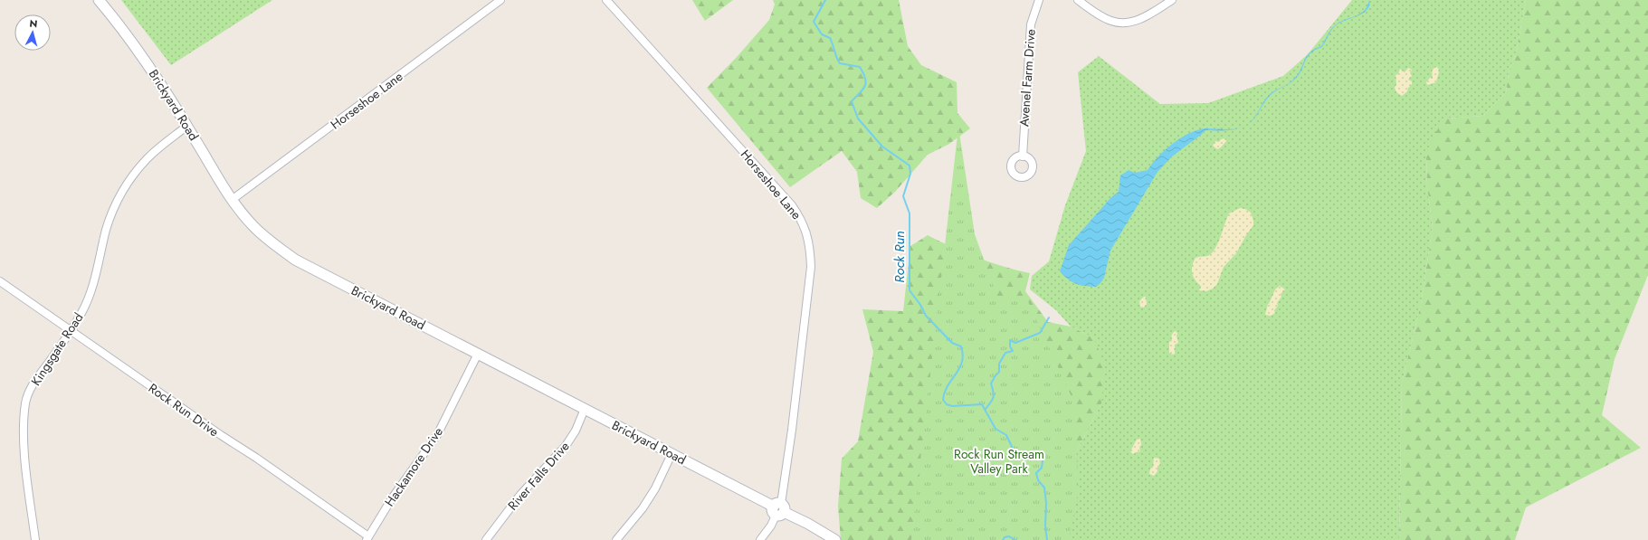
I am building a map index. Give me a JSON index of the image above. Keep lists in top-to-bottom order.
{
  "streets": {
    "street": [
      "Avenel Farm Drive",
      "Horseshoe Lane",
      "Brickyard Road",
      "Kingsgate Road",
      "Rock Run Drive",
      "Hackamore Drive",
      "River Falls Drive"
    ]
  },
  "crossings": [
    ["Horseshoe Lane", "Brickyard Road"],
    ["Brickyard Road", "Kingsgate Road"],
    ["Brickyard Road", "Hackamore Drive"],
    ["Brickyard Road", "River Falls Drive"],
    ["Kingsgate Road", "Rock Run Drive"],
    ["Rock Run Drive", "Hackamore Drive"]
  ],
  "water": ["Rock Run"],
  "parks": ["Rock Run Stream Valley Park"],
  "north": "top"
}
